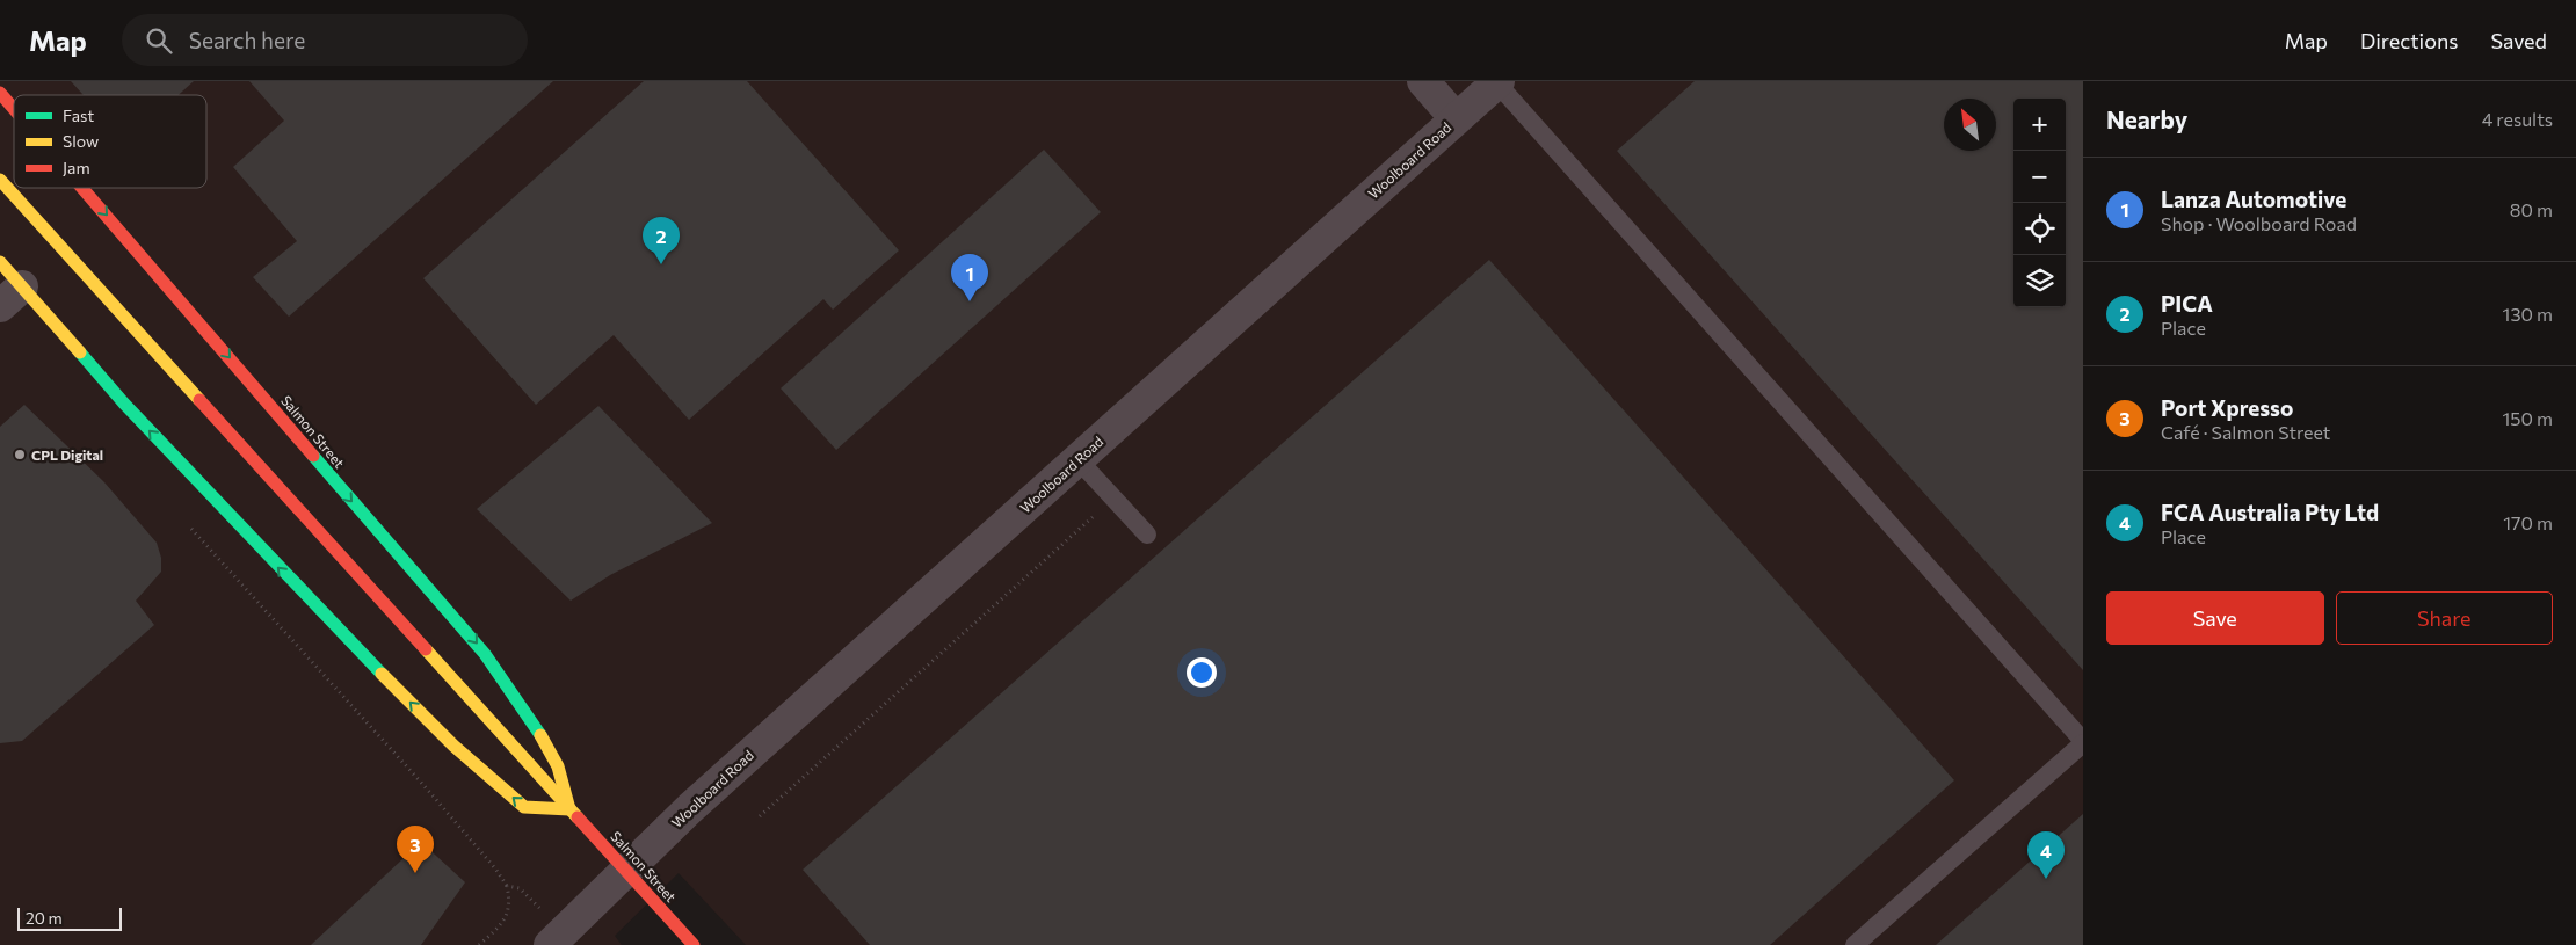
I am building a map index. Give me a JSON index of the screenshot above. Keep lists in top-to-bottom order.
{
  "streets": {
    "street": ["Woolboard Road", "Salmon Street"]
  },
  "crossings": [
    ["Woolboard Road", "Salmon Street"]
  ],
  "places": ["CPL Digital"],
  "legend": ["Fast", "Slow", "Jam"],
  "scale_bar": "20 m",
  "north": "top left",
  "page": {
    "header": "Map",
    "search": "Search here",
    "nav": ["Map", "Directions", "Saved"],
    "heading": ["Nearby", "4 results"],
    "map_buttons": ["+", "−"],
    "list": [
      {
        "mark": "1",
        "name": "Lanza Automotive",
        "note": "Shop · Woolboard Road",
        "value": "80 m"
      },
      {
        "mark": "2",
        "name": "PICA",
        "note": "Place",
        "value": "130 m"
      },
      {
        "mark": "3",
        "name": "Port Xpresso",
        "note": "Café · Salmon Street",
        "value": "150 m"
      },
      {
        "mark": "4",
        "name": "FCA Australia Pty Ltd",
        "note": "Place",
        "value": "170 m"
      }
    ],
    "pins": [
      "2",
      "1",
      "3",
      "4"
    ],
    "buttons": ["Save", "Share"],
    "scale": "20 m"
  }
}
